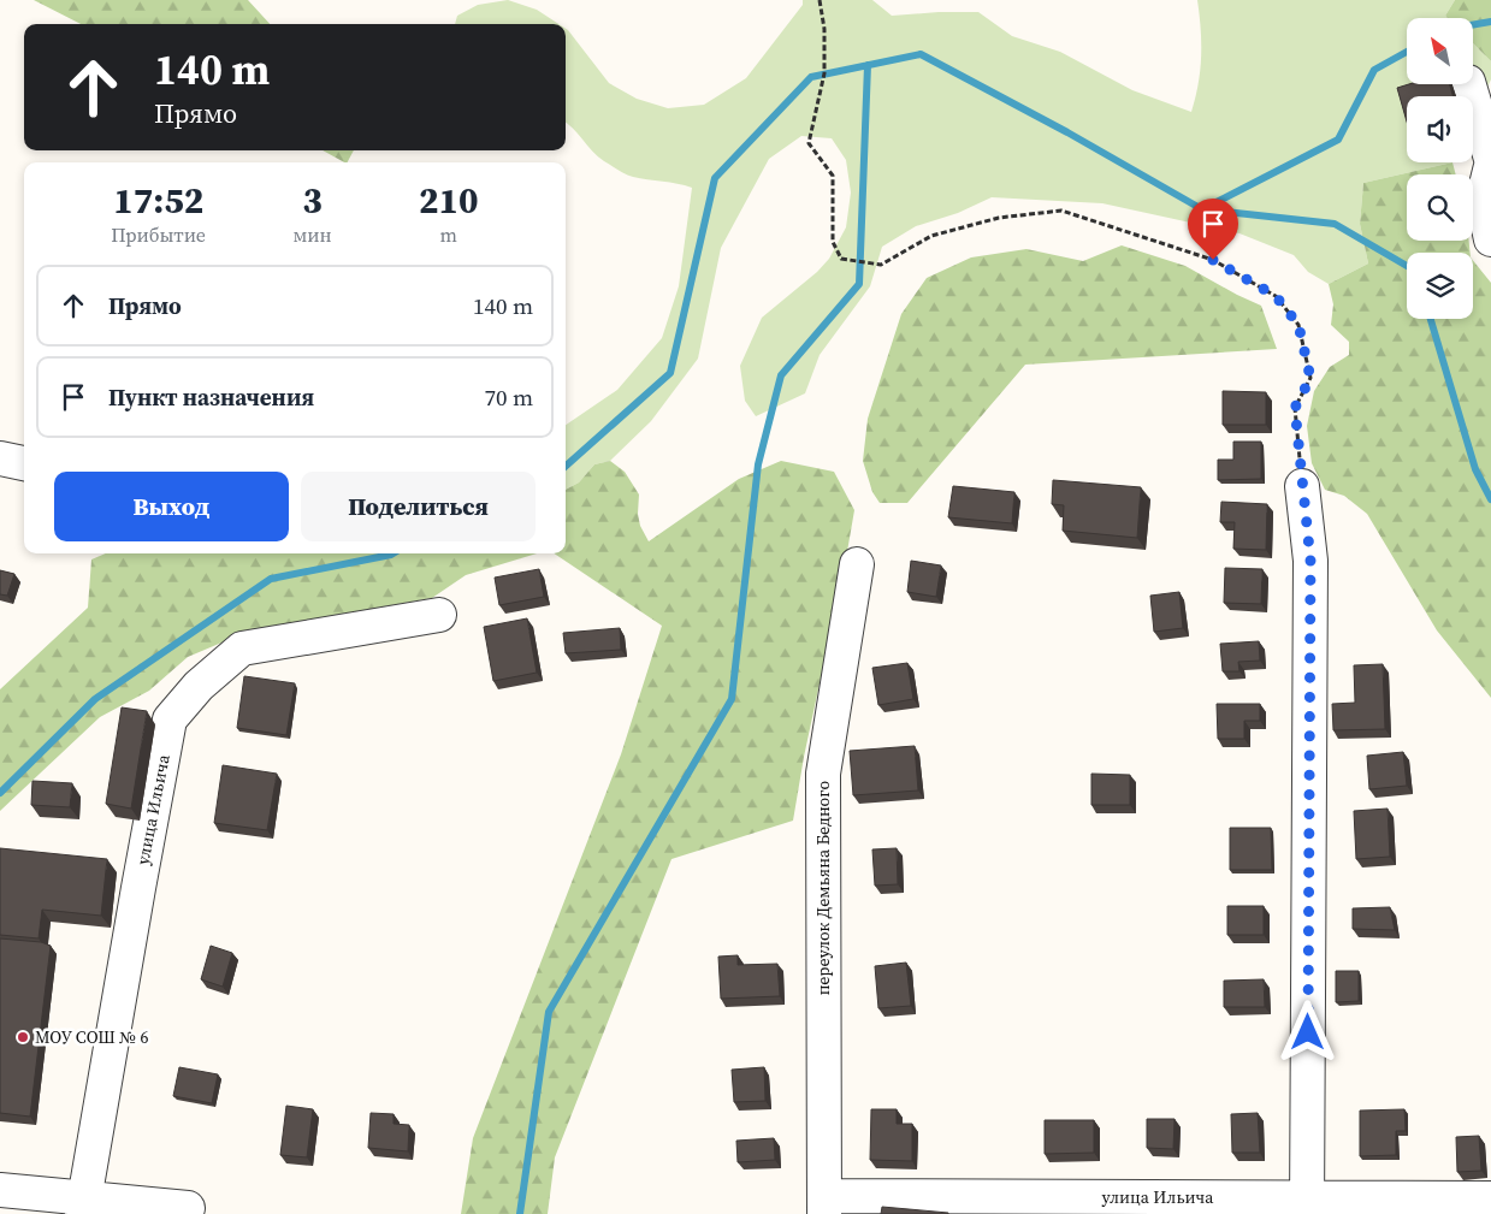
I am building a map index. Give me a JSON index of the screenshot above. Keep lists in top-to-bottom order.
{
  "streets": {
    "street": ["улица Ильича", "переулок Демьяна Бедного"]
  },
  "crossings": [
    ["улица Ильича", "переулок Демьяна Бедного"]
  ],
  "places": ["МОУ СОШ № 6"],
  "north": "top left",
  "page": {
    "turn": ["140 m", "Прямо"],
    "eta": [
      "17:52",
      "Прибытие",
      "3",
      "мин",
      "210",
      "m"
    ],
    "list": [
      {
        "name": "Прямо",
        "value": "140 m"
      },
      {
        "name": "Пункт назначения",
        "value": "70 m"
      }
    ],
    "buttons": ["Выход", "Поделиться"]
  }
}
